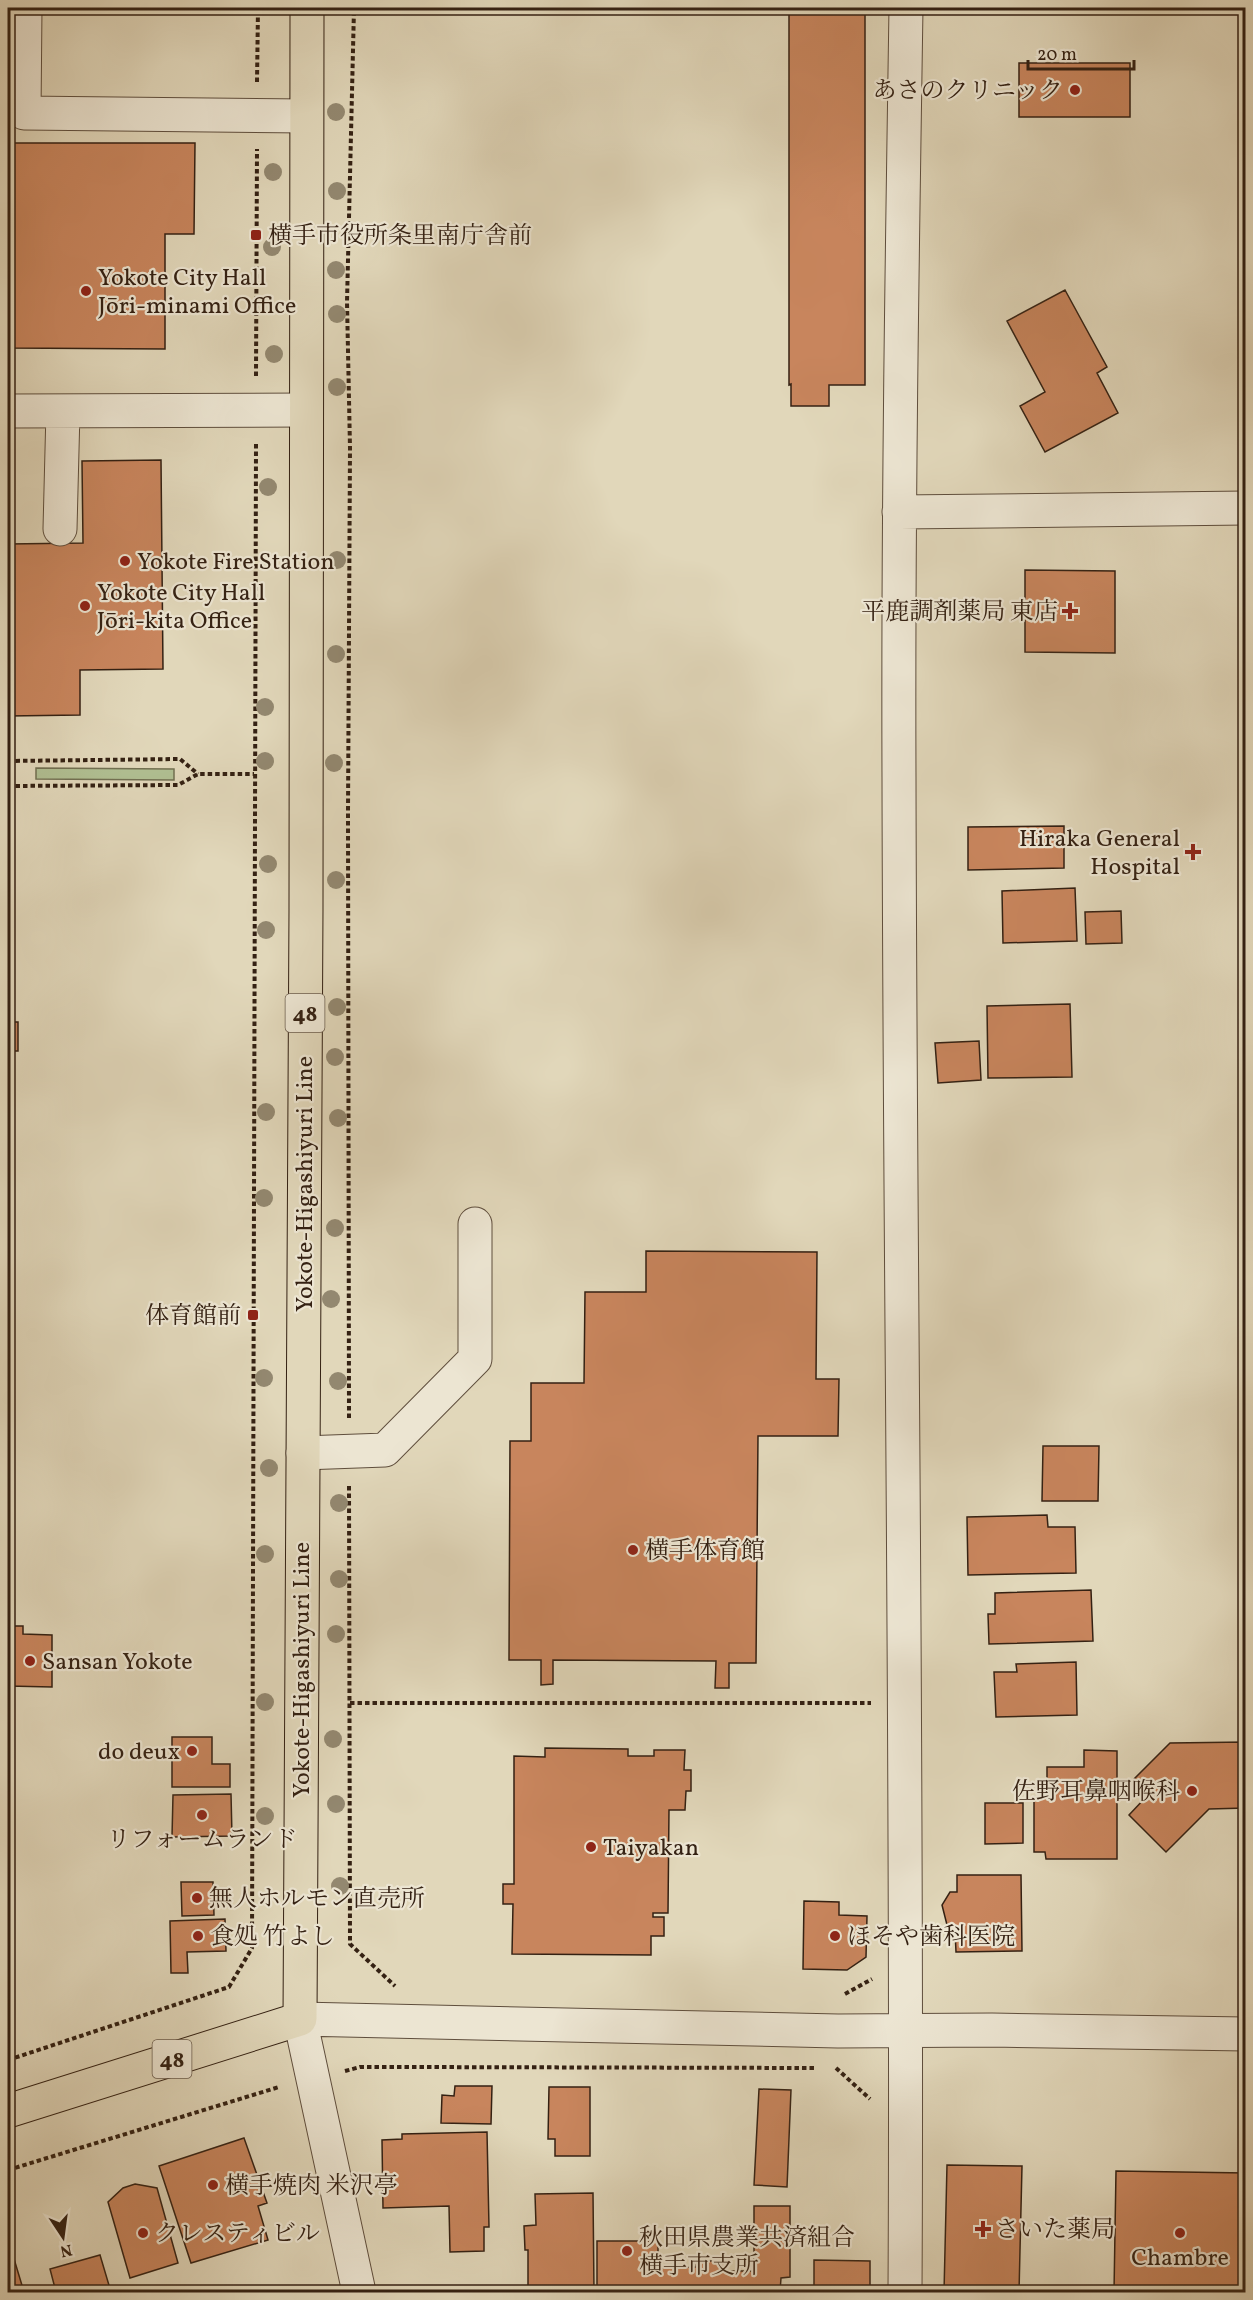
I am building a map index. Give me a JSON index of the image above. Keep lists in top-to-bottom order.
{
  "streets": {
    "main road": ["48", "Yokote-Higashiyuri Line"]
  },
  "crossings": [
    ["48", "Yokote-Higashiyuri Line"]
  ],
  "places": {
    "other": [
      "あさのクリニック",
      "Yokote City Hall Jōri-minami Office",
      "Yokote Fire Station",
      "Yokote City Hall Jōri-kita Office",
      "横手体育館",
      "Sansan Yokote",
      "do deux",
      "佐野耳鼻咽喉科",
      "リフォームランド",
      "Taiyakan",
      "無人ホルモン直売所",
      "食処 竹よし",
      "ほそや歯科医院",
      "横手焼肉 米沢亭",
      "クレスティビル",
      "Chambre",
      "秋田県農業共済組合 横手市支所"
    ],
    "transit": ["横手市役所条里南庁舎前", "体育館前"],
    "health": ["平鹿調剤薬局 東店", "Hiraka General Hospital", "さいた薬局"]
  },
  "scale_bar": "20 m",
  "north": "bottom"
}
